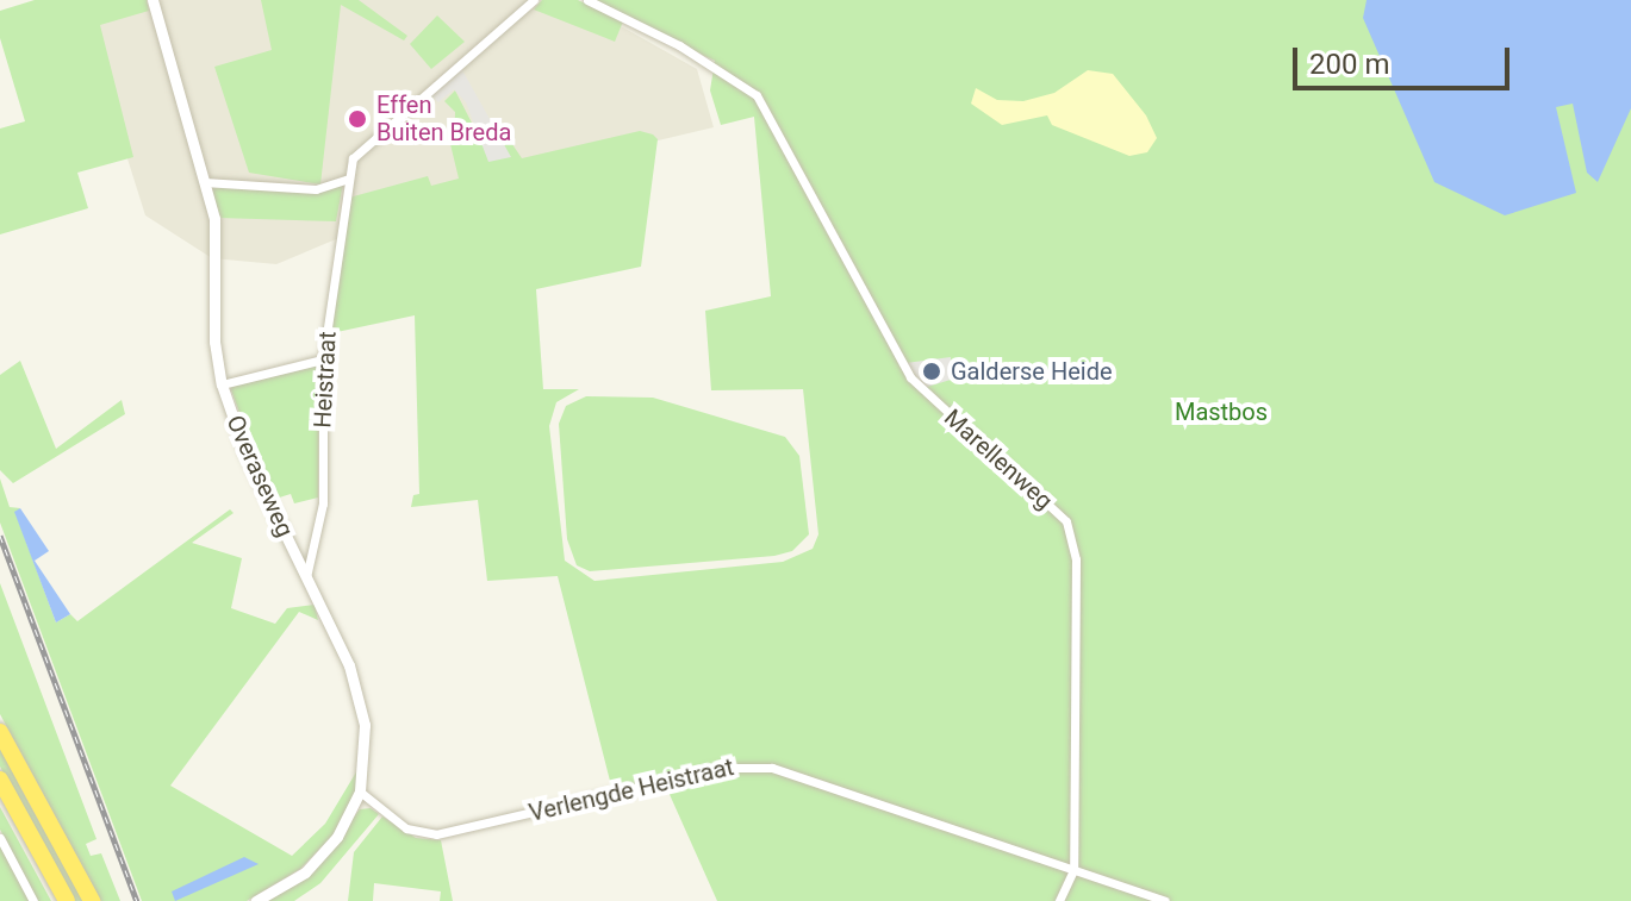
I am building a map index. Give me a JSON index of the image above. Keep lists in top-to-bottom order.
{
  "streets": {
    "street": [
      "Heistraat",
      "Marellenweg",
      "Overaseweg",
      "Verlengde Heistraat"
    ]
  },
  "crossings": [
    ["Heistraat", "Overaseweg"],
    ["Marellenweg", "Verlengde Heistraat"],
    ["Overaseweg", "Verlengde Heistraat"]
  ],
  "parks": ["Mastbos"],
  "places": ["Effen Buiten Breda", "Galderse Heide"],
  "scale_bar": "200 m"
}
